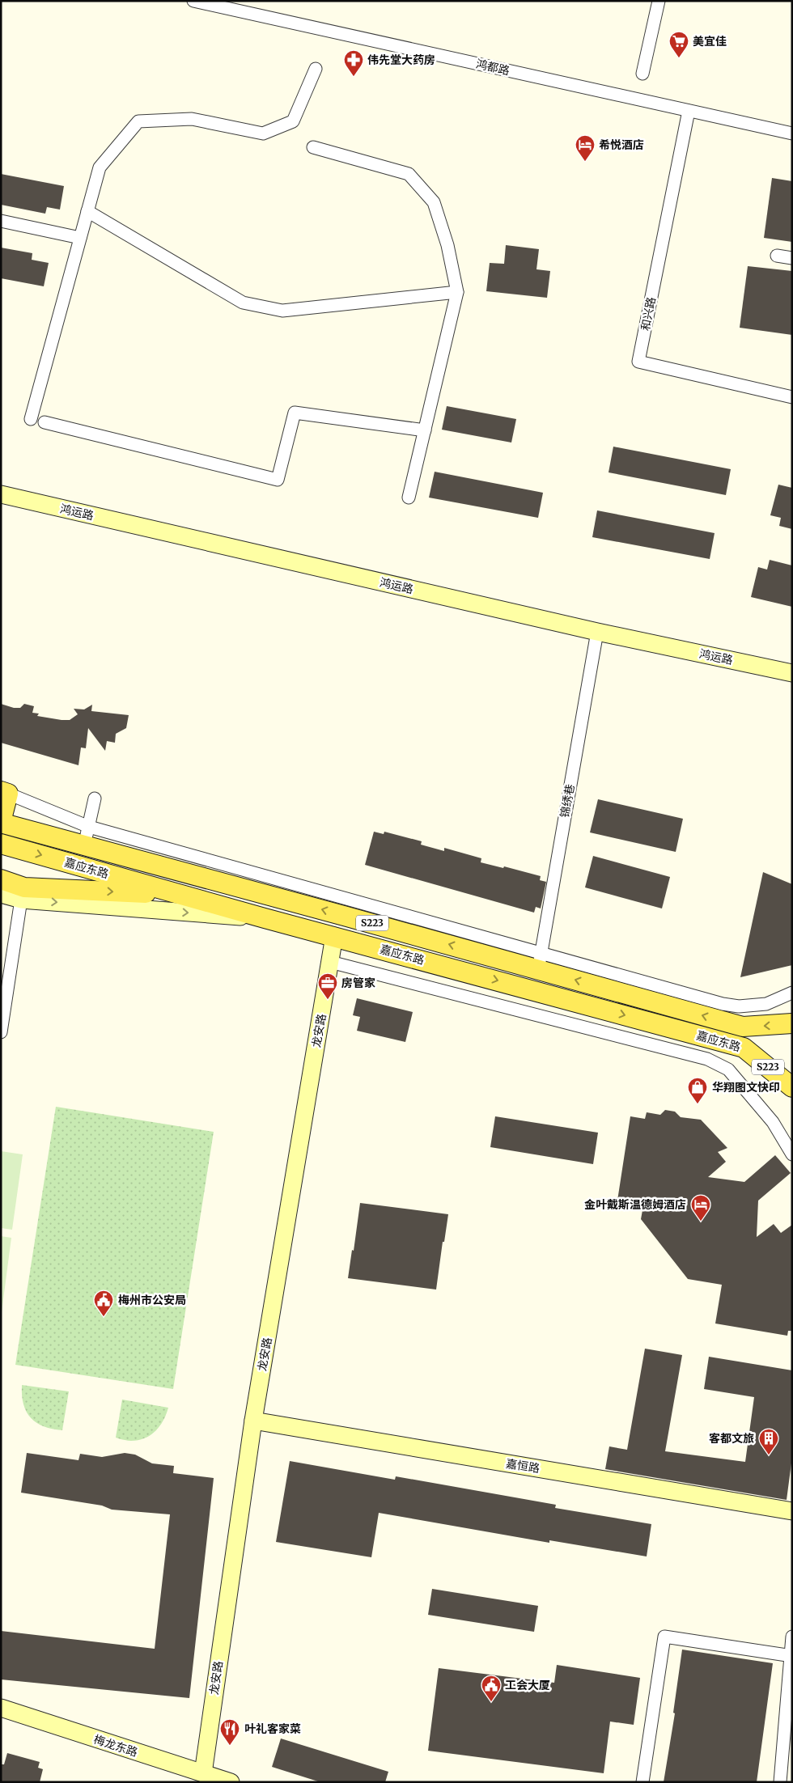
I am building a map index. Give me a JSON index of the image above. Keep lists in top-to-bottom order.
{
  "streets": {
    "main road": ["嘉应东路", "S223"],
    "street": [
      "鸿都路",
      "和兴路",
      "鸿运路",
      "锦绣巷",
      "龙安路",
      "嘉恒路",
      "梅龙东路"
    ]
  },
  "crossings": [
    ["鸿都路", "和兴路"],
    ["鸿运路", "锦绣巷"],
    ["锦绣巷", "嘉应东路"],
    ["嘉应东路", "龙安路"],
    ["龙安路", "嘉恒路"],
    ["龙安路", "梅龙东路"]
  ],
  "places": {
    "supermarket": ["美宜佳"],
    "pharmacy": ["伟先堂大药房"],
    "hotel": ["希悦酒店", "金叶戴斯温德姆酒店"],
    "office": ["房管家"],
    "shop": ["华翔图文快印"],
    "public building": ["梅州市公安局", "工会大厦"],
    "building": ["客都文旅"],
    "restaurant": ["叶礼客家菜"]
  }
}
